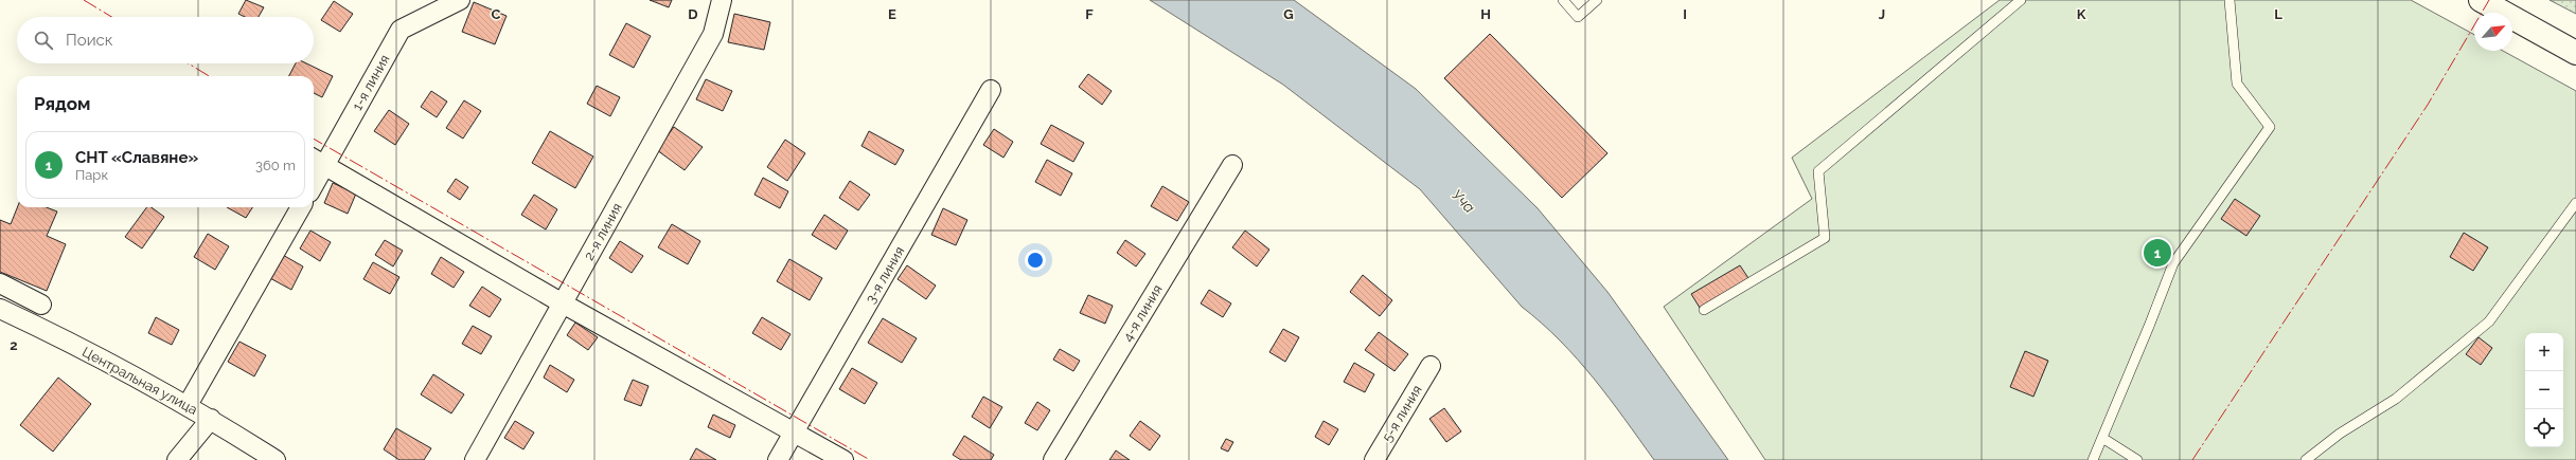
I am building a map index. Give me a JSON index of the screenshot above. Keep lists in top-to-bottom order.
{
  "streets": {
    "street": [
      "1-я линия",
      "2-я линия",
      "3-я линия",
      "4-я линия",
      "Центральная улица",
      "5-я линия"
    ]
  },
  "water": ["Уча"],
  "north": "top right",
  "page": {
    "search": "Поиск",
    "heading": "Рядом",
    "list": [
      {
        "mark": "1",
        "name": "СНТ «Славяне»",
        "note": "Парк",
        "value": "360 m"
      }
    ],
    "pins": "1",
    "map_buttons": ["+", "−"]
  },
  "grid": {
    "columns": [
      "C",
      "D",
      "E",
      "F",
      "G",
      "H",
      "I",
      "J",
      "K",
      "L"
    ],
    "rows": ["2"]
  }
}
